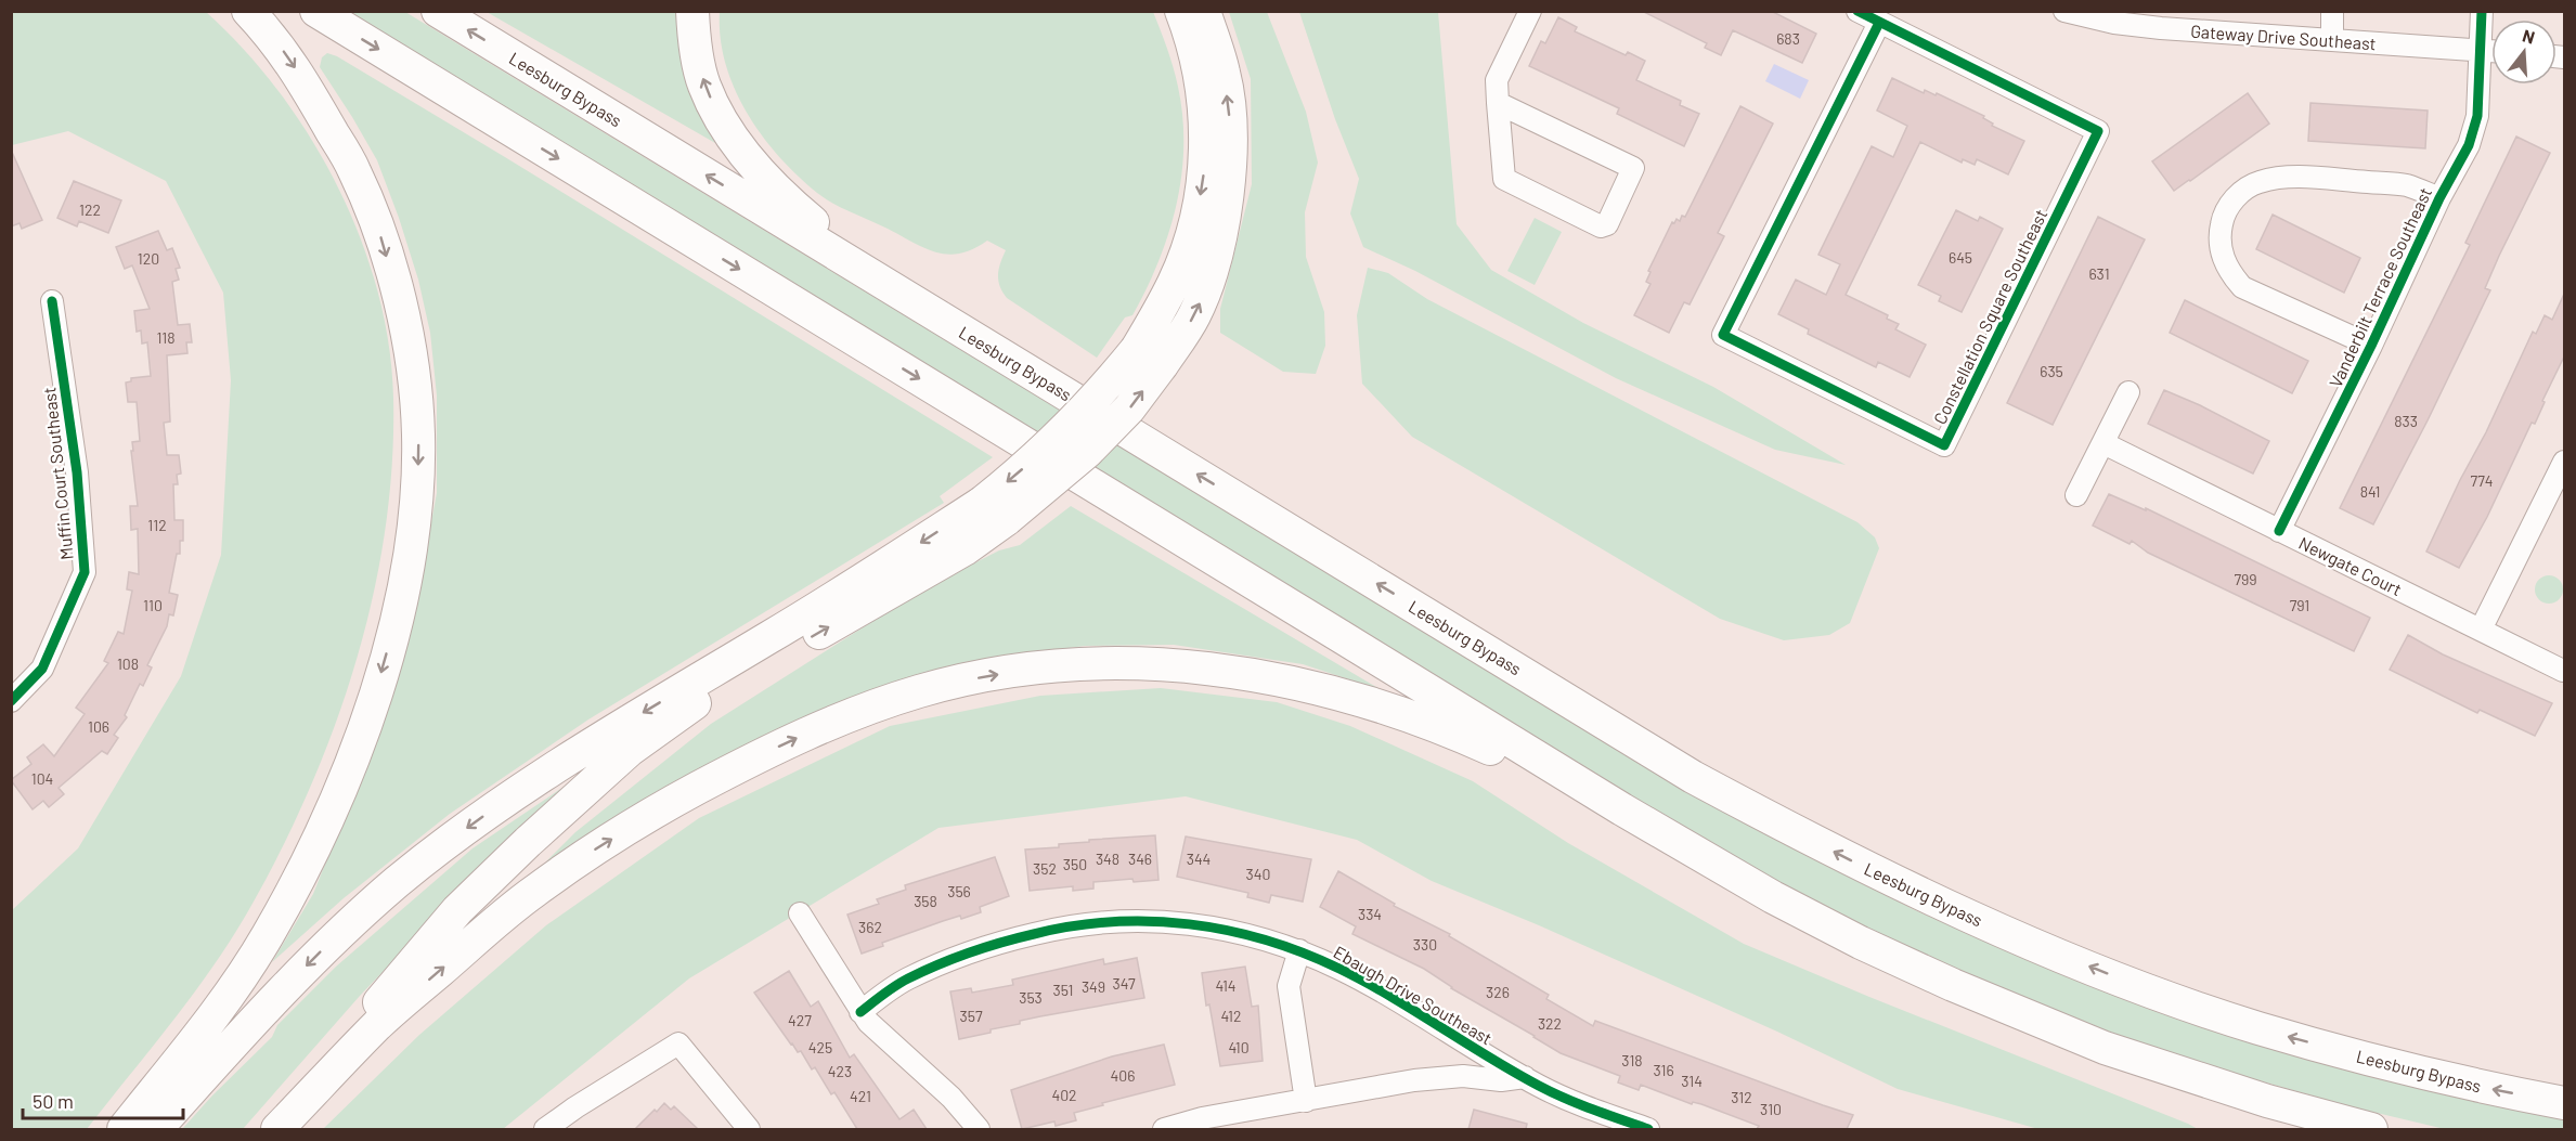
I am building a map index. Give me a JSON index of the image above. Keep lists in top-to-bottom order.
{
  "streets": {
    "highway": ["Leesburg Bypass"],
    "street": [
      "Gateway Drive Southeast",
      "Vanderbilt Terrace Southeast",
      "Constellation Square Southeast",
      "Muffin Court Southeast",
      "Newgate Court",
      "Ebaugh Drive Southeast"
    ]
  },
  "crossings": [
    ["Gateway Drive Southeast", "Vanderbilt Terrace Southeast"],
    ["Vanderbilt Terrace Southeast", "Newgate Court"]
  ],
  "house_numbers": [
    "683",
    "122",
    "645",
    "120",
    "631",
    "118",
    "635",
    "833",
    "774",
    "841",
    "112",
    "799",
    "110",
    "791",
    "108",
    "106",
    "104",
    "348",
    "346",
    "344",
    "350",
    "352",
    "340",
    "356",
    "358",
    "334",
    "362",
    "330",
    "347",
    "414",
    "349",
    "351",
    "326",
    "353",
    "357",
    "412",
    "427",
    "322",
    "425",
    "410",
    "318",
    "316",
    "423",
    "406",
    "314",
    "402",
    "421",
    "312",
    "310"
  ],
  "scale_bar": "50 m",
  "north": "top"
}
